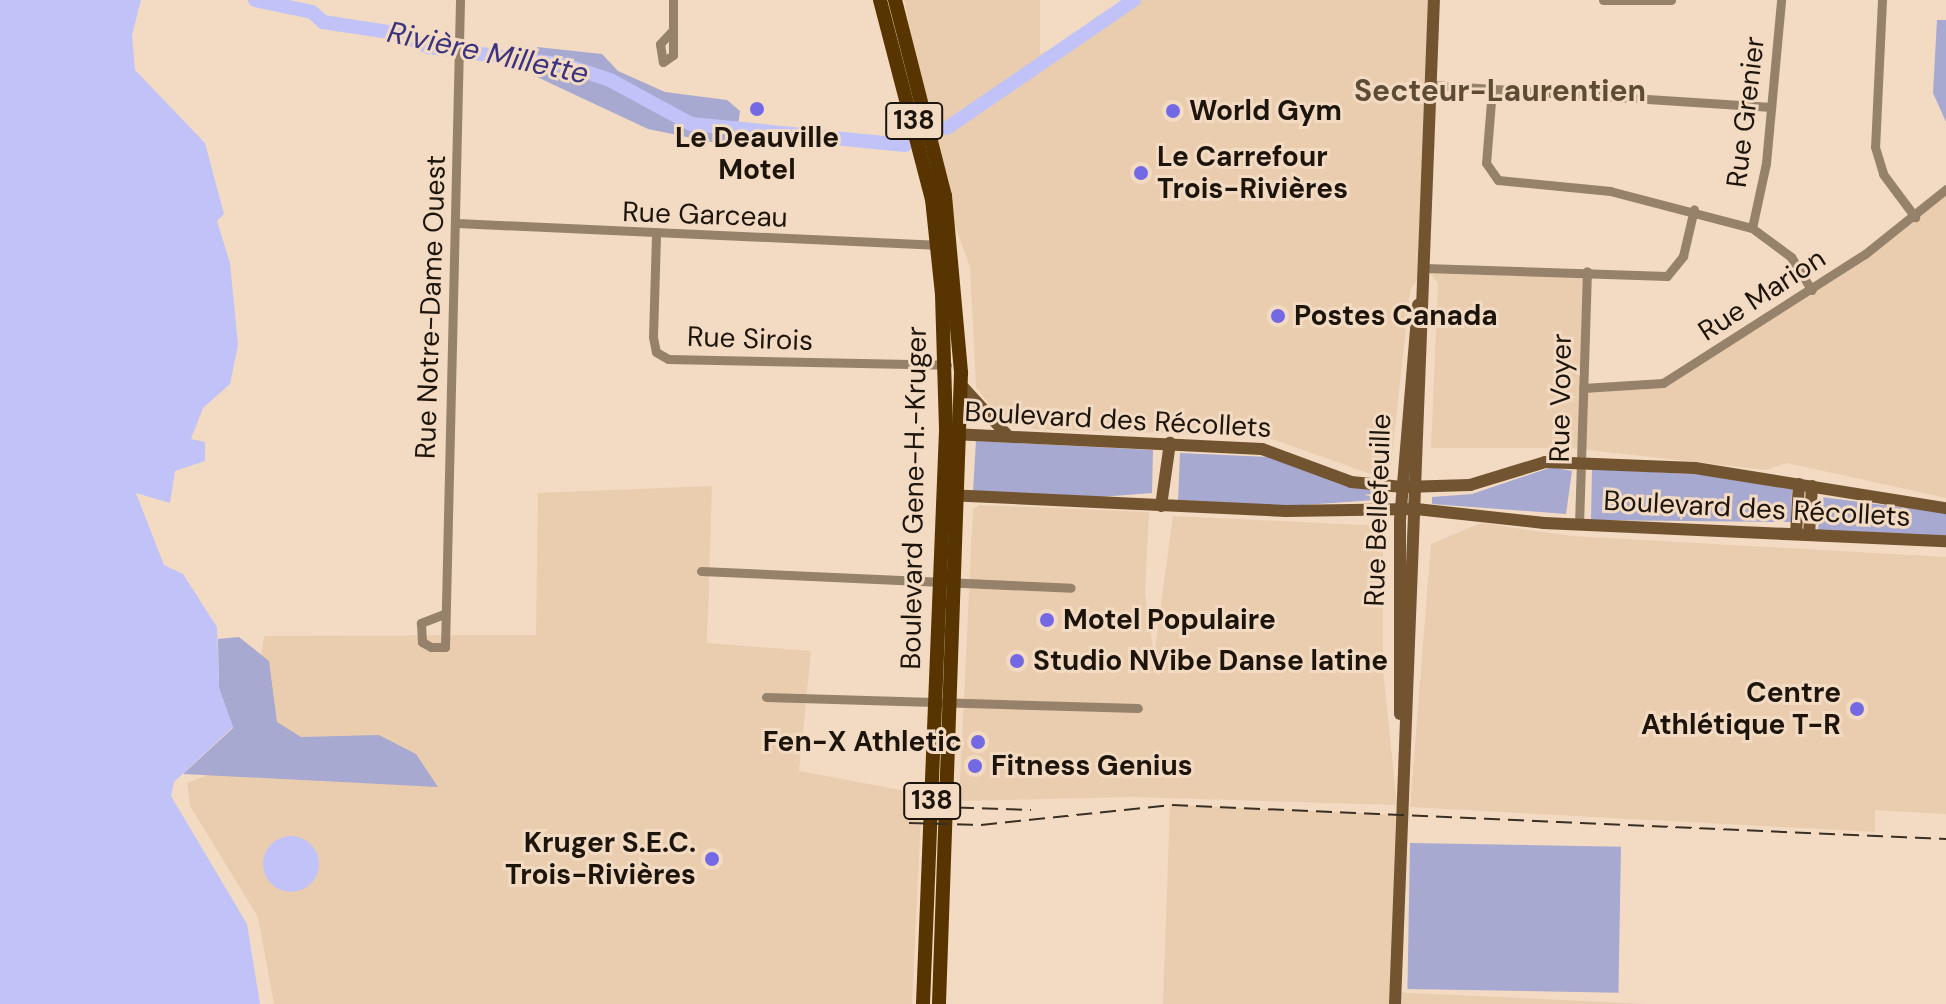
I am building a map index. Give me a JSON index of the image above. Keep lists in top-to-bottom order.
{
  "streets": {
    "main road": [
      "138",
      "Boulevard des Récollets",
      "Boulevard Gene-H.-Kruger",
      "Rue Bellefeuille"
    ],
    "street": [
      "Rue Grenier",
      "Rue Garceau",
      "Rue Marion",
      "Rue Notre-Dame Ouest",
      "Rue Sirois",
      "Rue Voyer"
    ]
  },
  "crossings": [
    ["Rue Garceau", "Rue Notre-Dame Ouest"],
    ["Rue Garceau", "Rue Sirois"],
    ["Rue Garceau", "Boulevard Gene-H.-Kruger"],
    ["Rue Marion", "Rue Voyer"],
    ["Rue Sirois", "Boulevard Gene-H.-Kruger"],
    ["Rue Voyer", "Boulevard des Récollets"],
    ["Boulevard des Récollets", "Boulevard Gene-H.-Kruger"],
    ["Boulevard des Récollets", "Rue Bellefeuille"]
  ],
  "districts": ["Secteur-Laurentien"],
  "water": ["Rivière Millette"],
  "places": [
    "Le Deauville Motel",
    "World Gym",
    "Le Carrefour Trois-Rivières",
    "Postes Canada",
    "Motel Populaire",
    "Studio NVibe Danse latine",
    "Centre Athlétique T-R",
    "Fen-X Athletic",
    "Fitness Genius",
    "Kruger S.E.C. Trois-Rivières"
  ]
}
